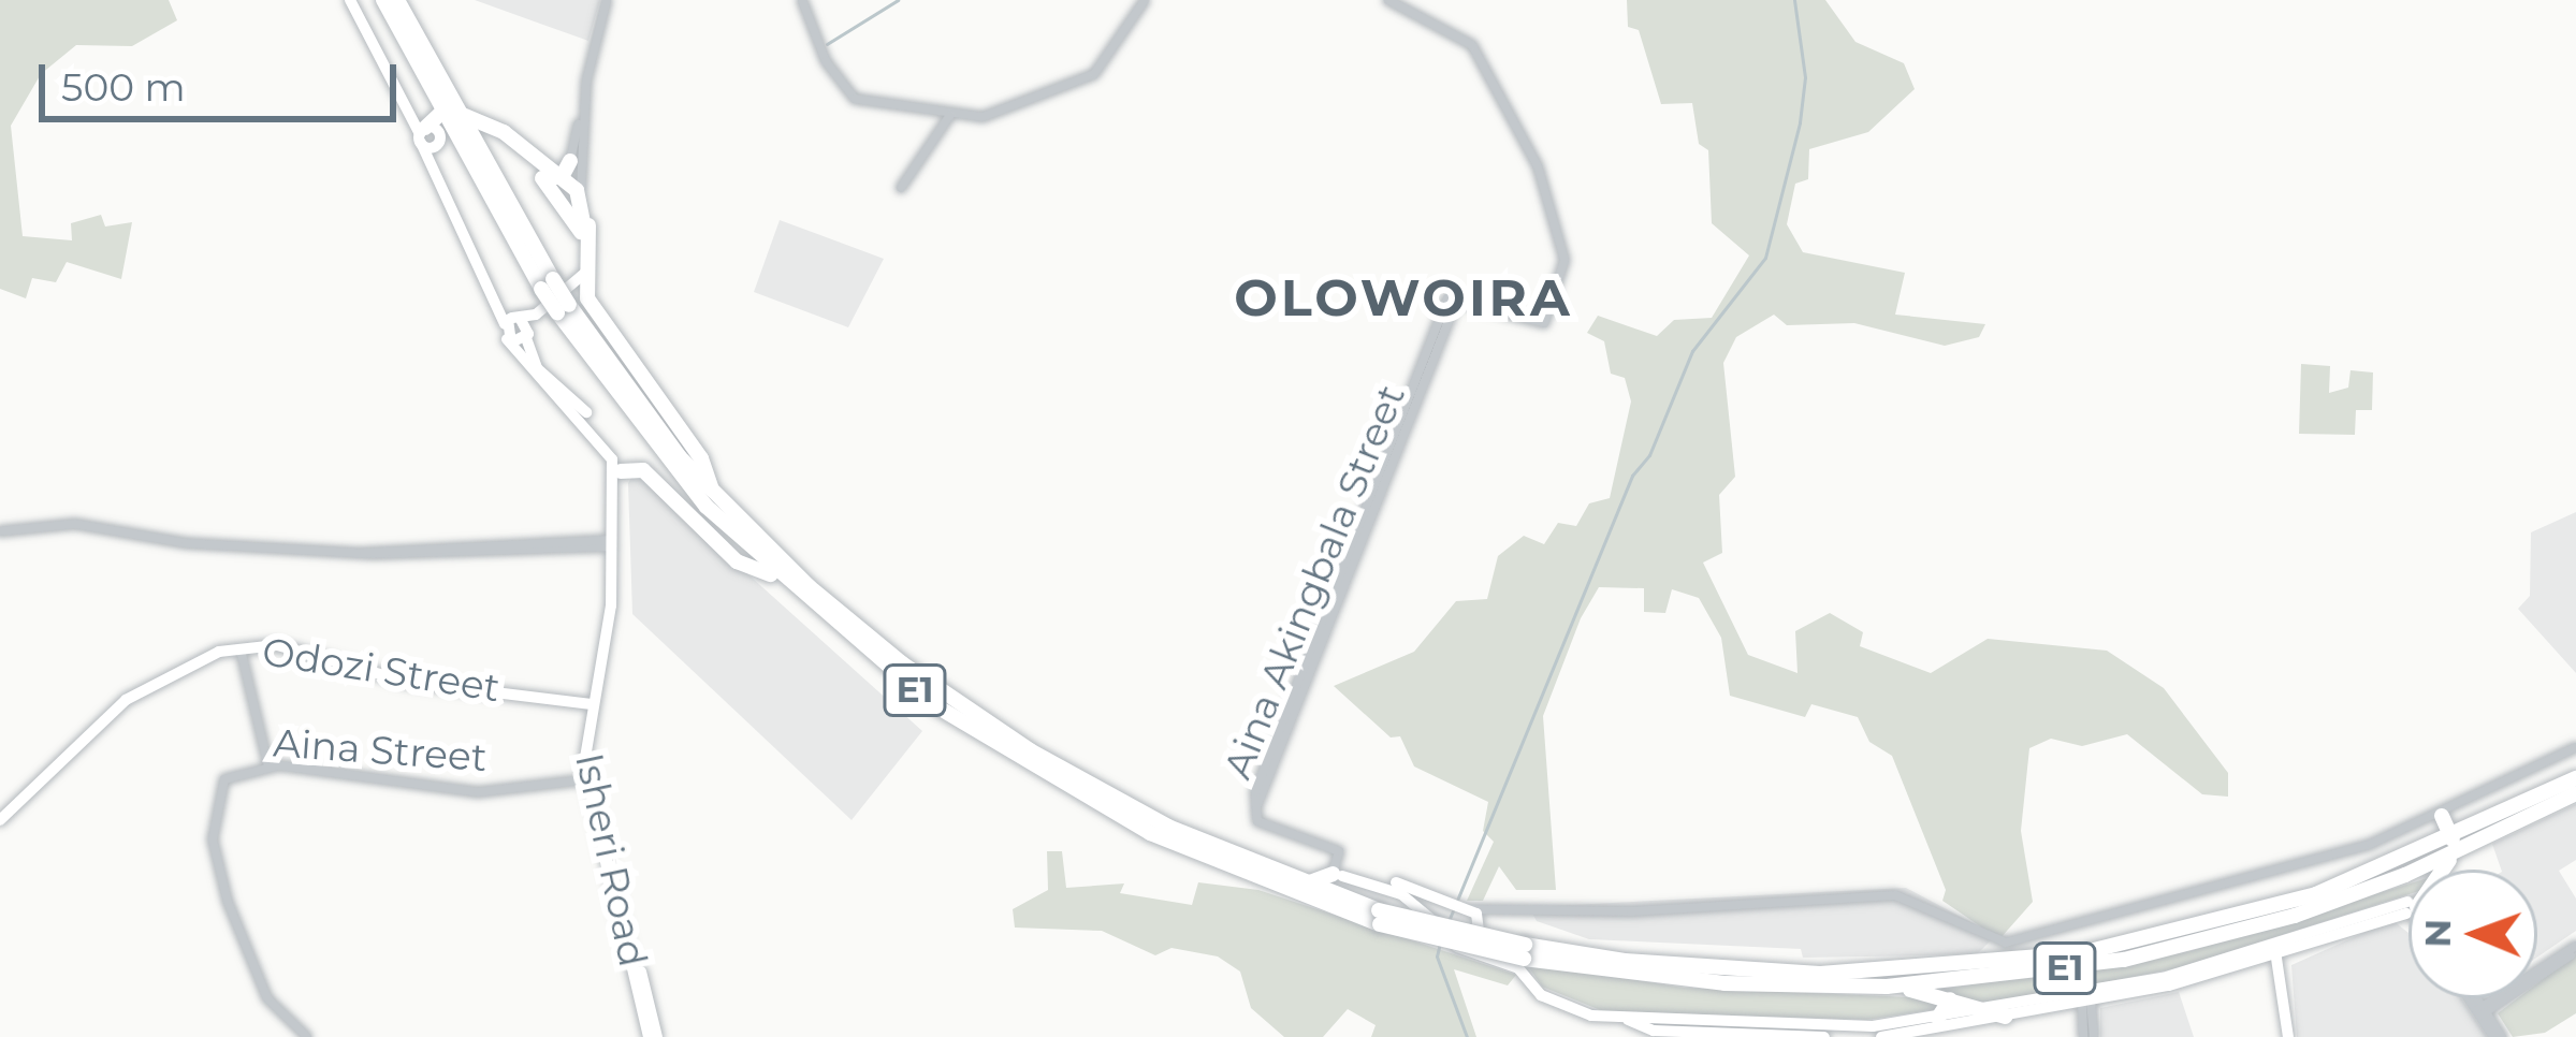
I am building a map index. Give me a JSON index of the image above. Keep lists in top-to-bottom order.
{
  "streets": {
    "highway": ["E1"],
    "main road": ["Odozi Street", "Isheri Road"],
    "street": ["Aina Akingbala Street", "Aina Street"]
  },
  "crossings": [
    ["Odozi Street", "Isheri Road"],
    ["Aina Street", "Isheri Road"]
  ],
  "districts": ["OLOWOIRA"],
  "scale_bar": "500 m",
  "north": "left"
}
